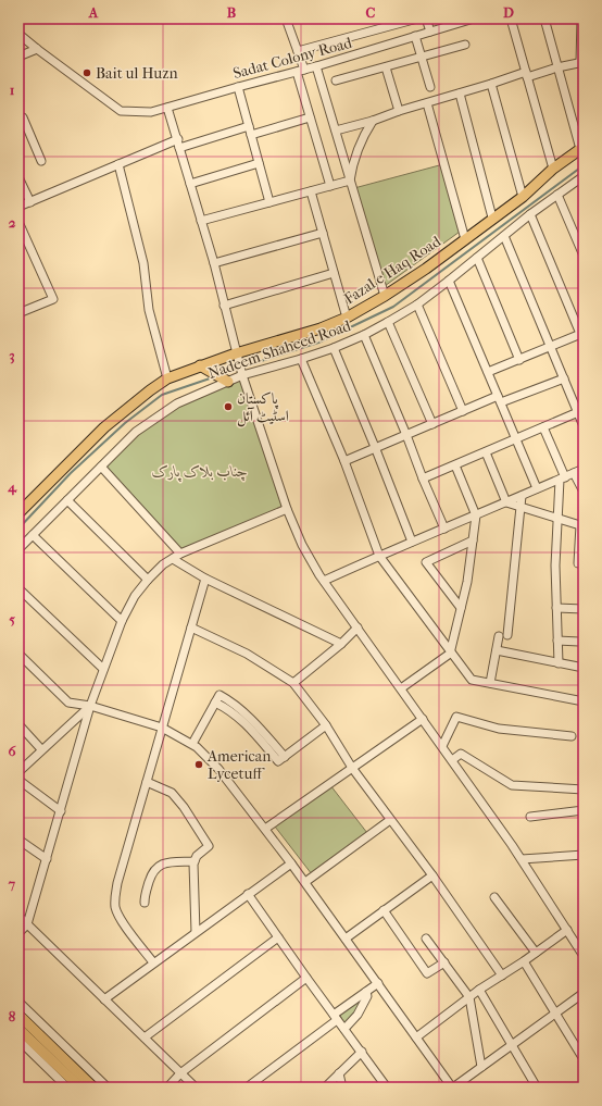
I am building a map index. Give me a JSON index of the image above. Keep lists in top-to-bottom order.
{
  "streets": {
    "main road": ["Fazal e Haq Road"],
    "street": ["Sadat Colony Road", "Nadeem Shaheed Road"]
  },
  "parks": ["چناب بلاک پارک"],
  "places": ["Bait ul Huzn", "پاکستان اسٹیٹ آئل", "American Lycetuff"],
  "grid": {
    "columns": [
      "A",
      "B",
      "C",
      "D"
    ],
    "rows": [
      "1",
      "2",
      "3",
      "4",
      "5",
      "6",
      "7",
      "8"
    ]
  }
}
